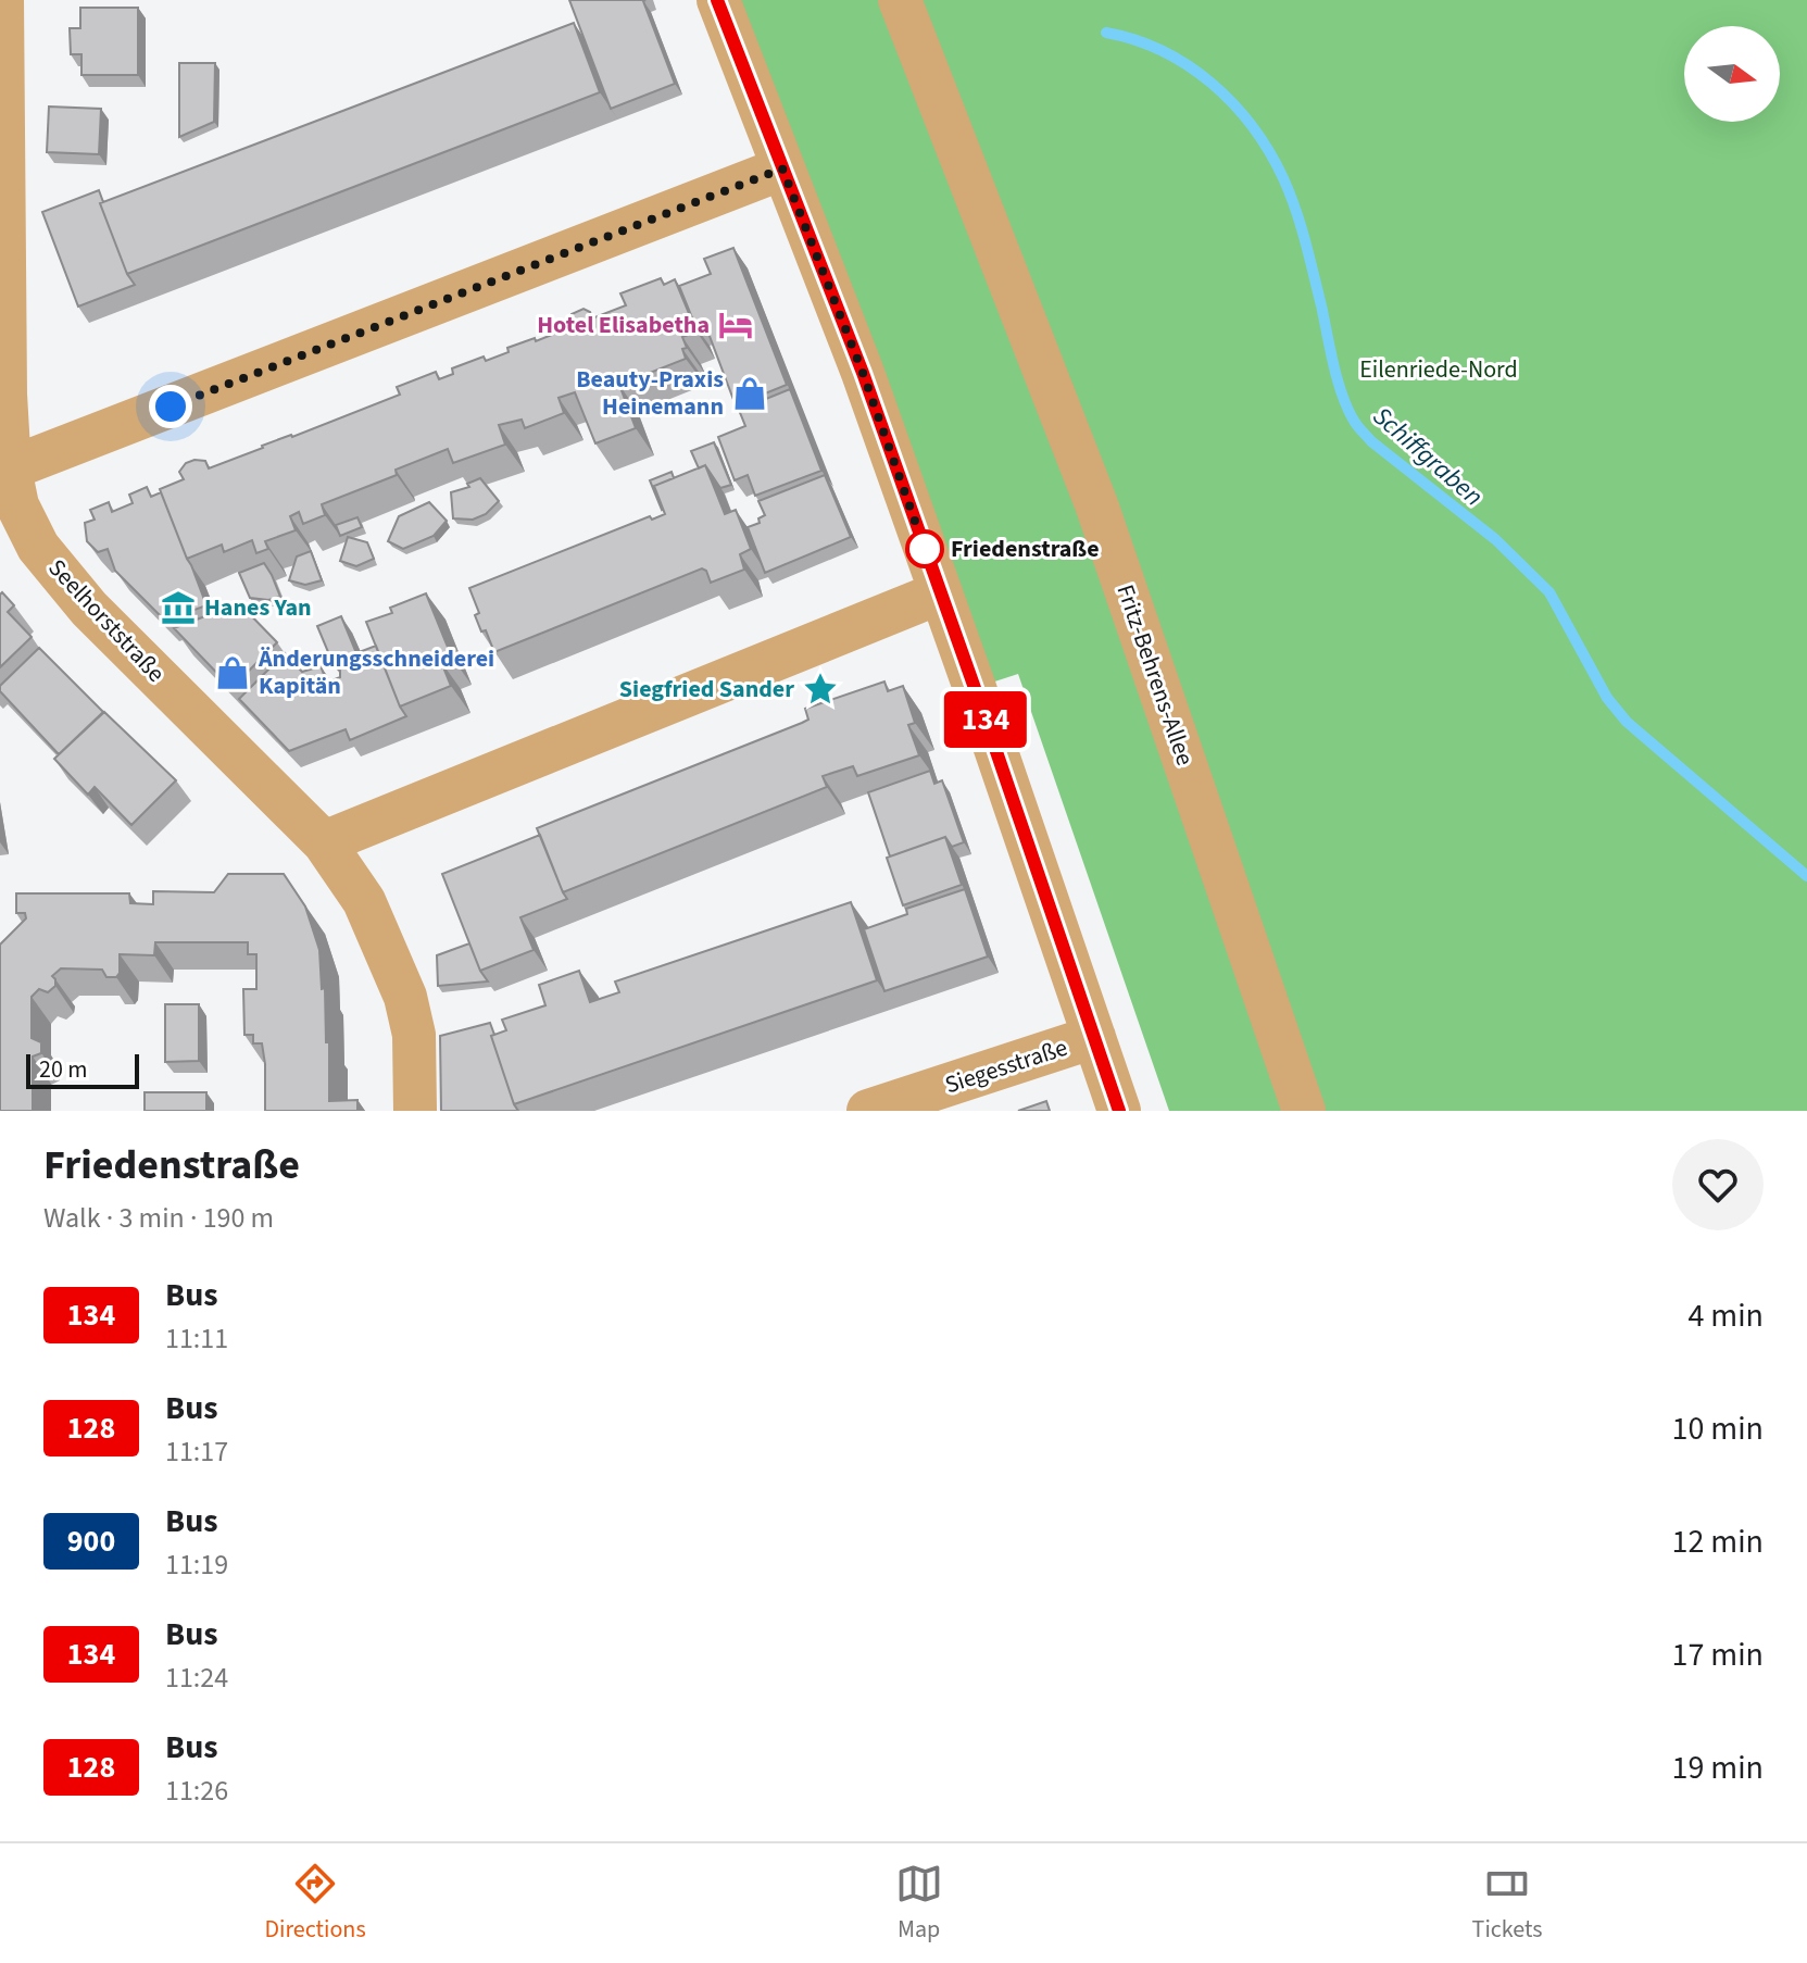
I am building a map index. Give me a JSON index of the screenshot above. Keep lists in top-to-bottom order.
{
  "streets": {
    "street": ["Seelhorststraße", "Fritz-Behrens-Allee", "Siegesstraße"]
  },
  "water": ["Schiffgraben"],
  "parks": ["Eilenriede-Nord"],
  "places": {
    "hotel": ["Hotel Elisabetha"],
    "shop": ["Beauty-Praxis Heinemann", "Änderungsschneiderei Kapitän"],
    "other": ["Friedenstraße"],
    "museum": ["Hanes Yan"],
    "place": ["Siegfried Sander"]
  },
  "lines": ["bus line 134"],
  "scale_bar": "20 m",
  "north": "right",
  "page": {
    "on_map": "134",
    "scale": "20 m",
    "heading": ["Friedenstraße", "Walk · 3 min · 190 m"],
    "list": [
      {
        "mark": "134",
        "name": "Bus",
        "note": "11:11",
        "value": "4 min"
      },
      {
        "mark": "128",
        "name": "Bus",
        "note": "11:17",
        "value": "10 min"
      },
      {
        "mark": "900",
        "name": "Bus",
        "note": "11:19",
        "value": "12 min"
      },
      {
        "mark": "134",
        "name": "Bus",
        "note": "11:24",
        "value": "17 min"
      },
      {
        "mark": "128",
        "name": "Bus",
        "note": "11:26",
        "value": "19 min"
      }
    ],
    "tabs": ["Directions", "Map", "Tickets"]
  }
}
